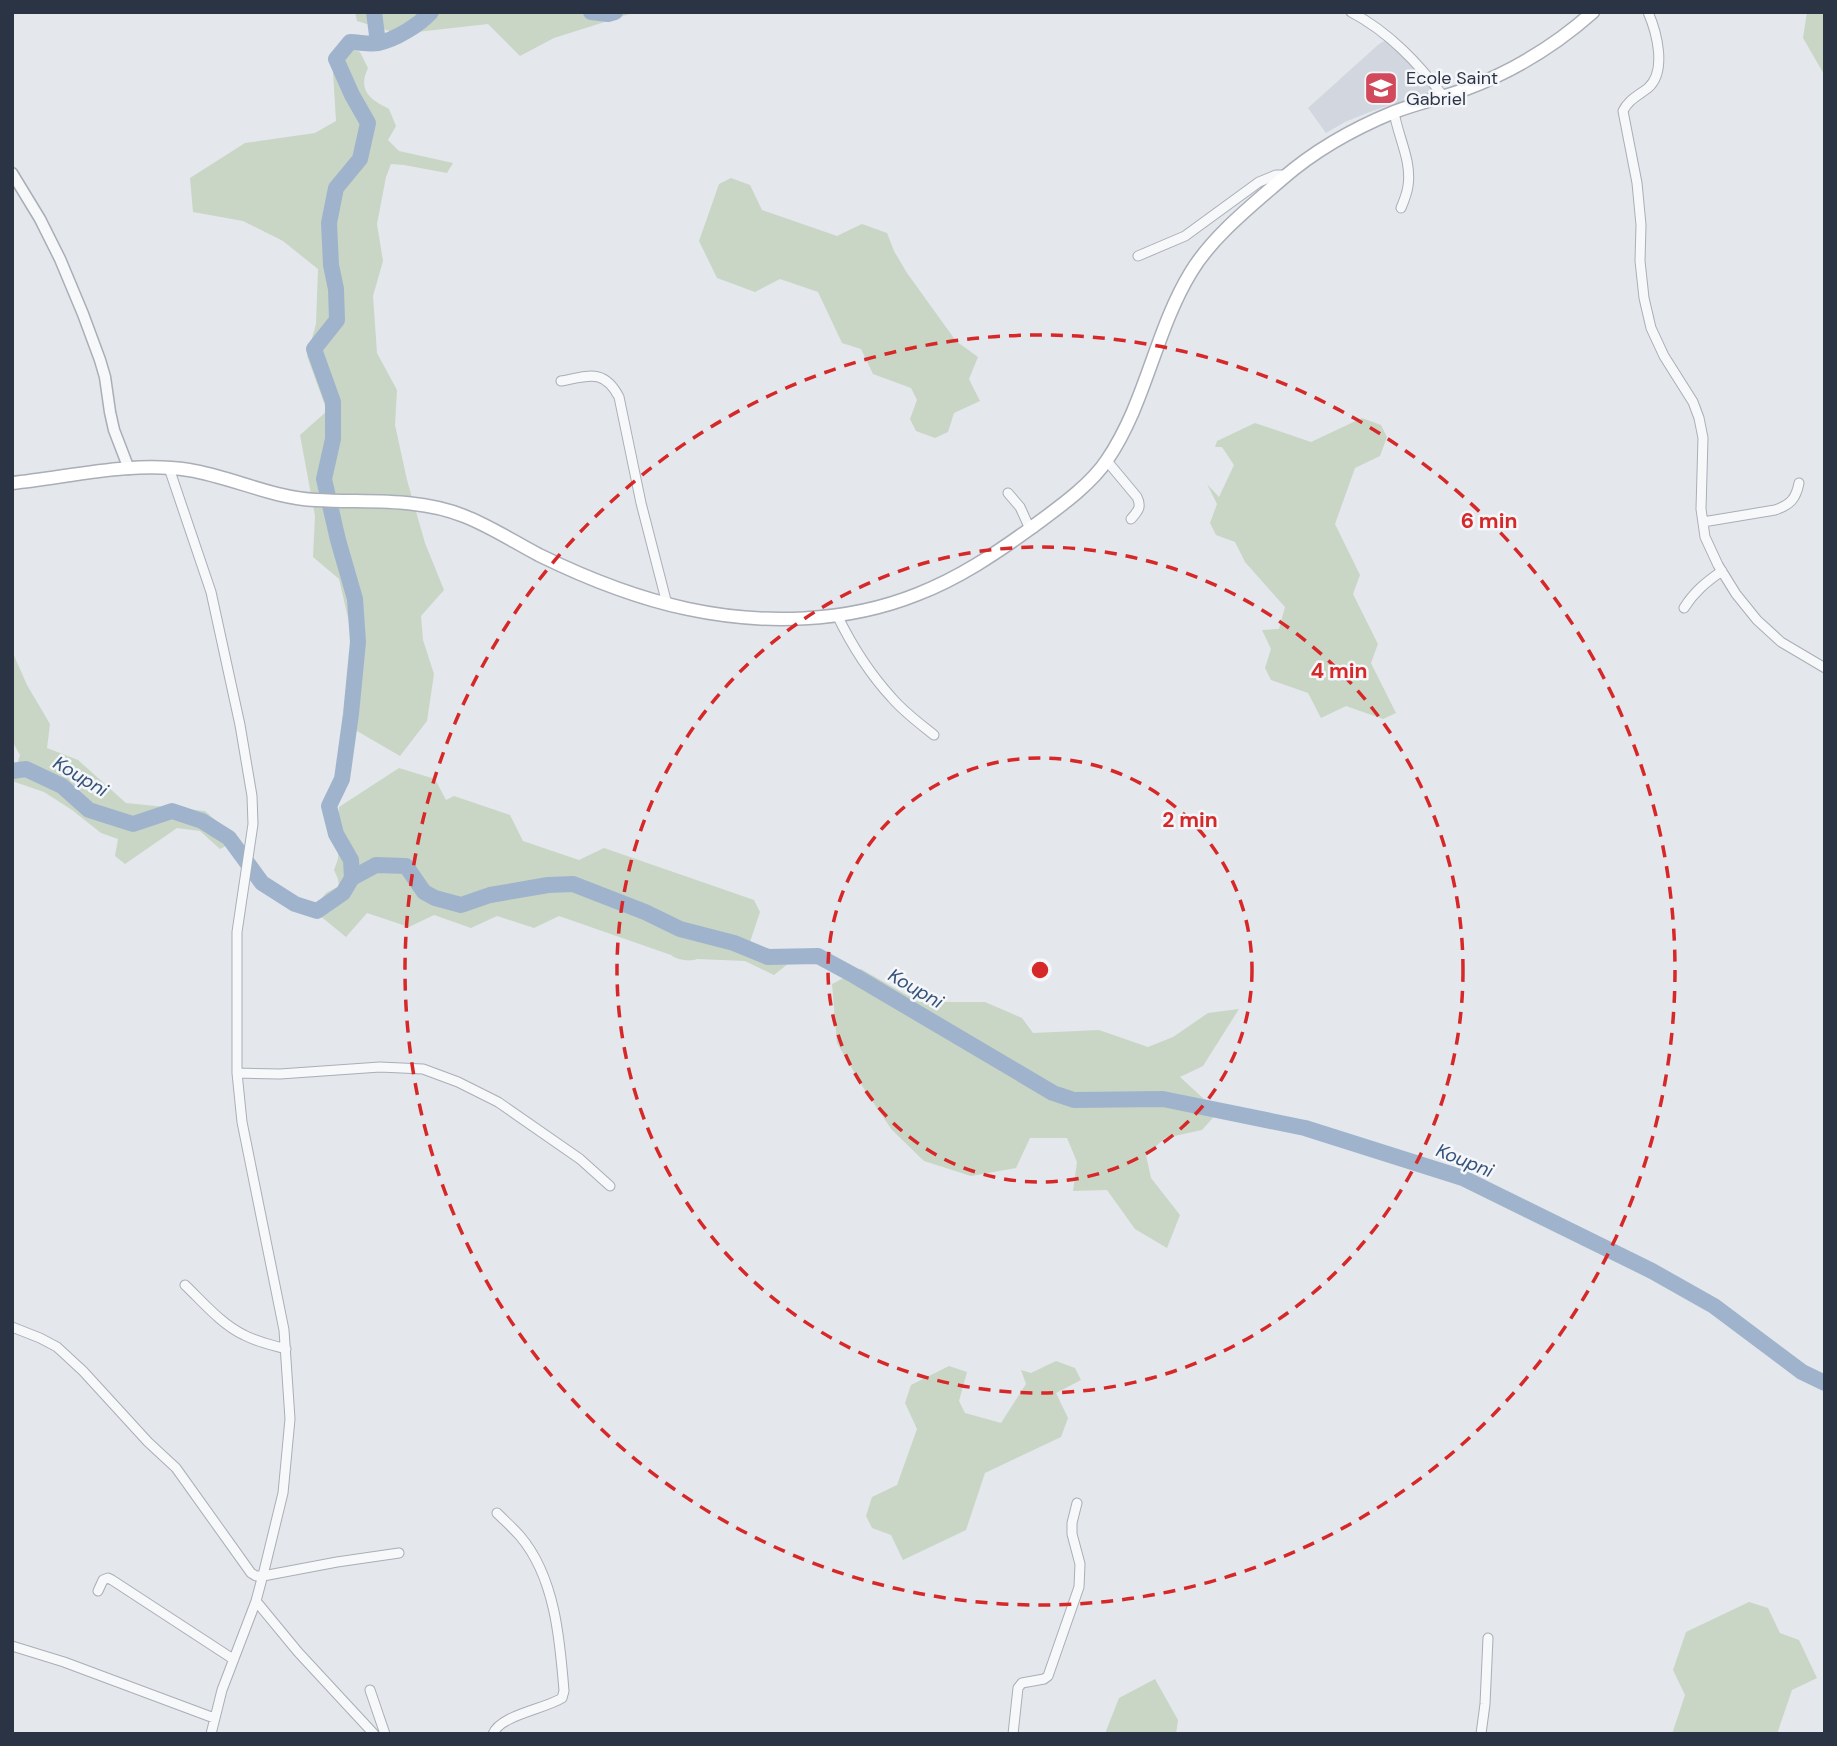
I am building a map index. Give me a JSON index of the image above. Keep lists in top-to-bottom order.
{
  "water": ["Koupni"],
  "places": {
    "school or university": ["Ecole Saint Gabriel"]
  },
  "rings": ["6 min", "4 min", "2 min"]
}
